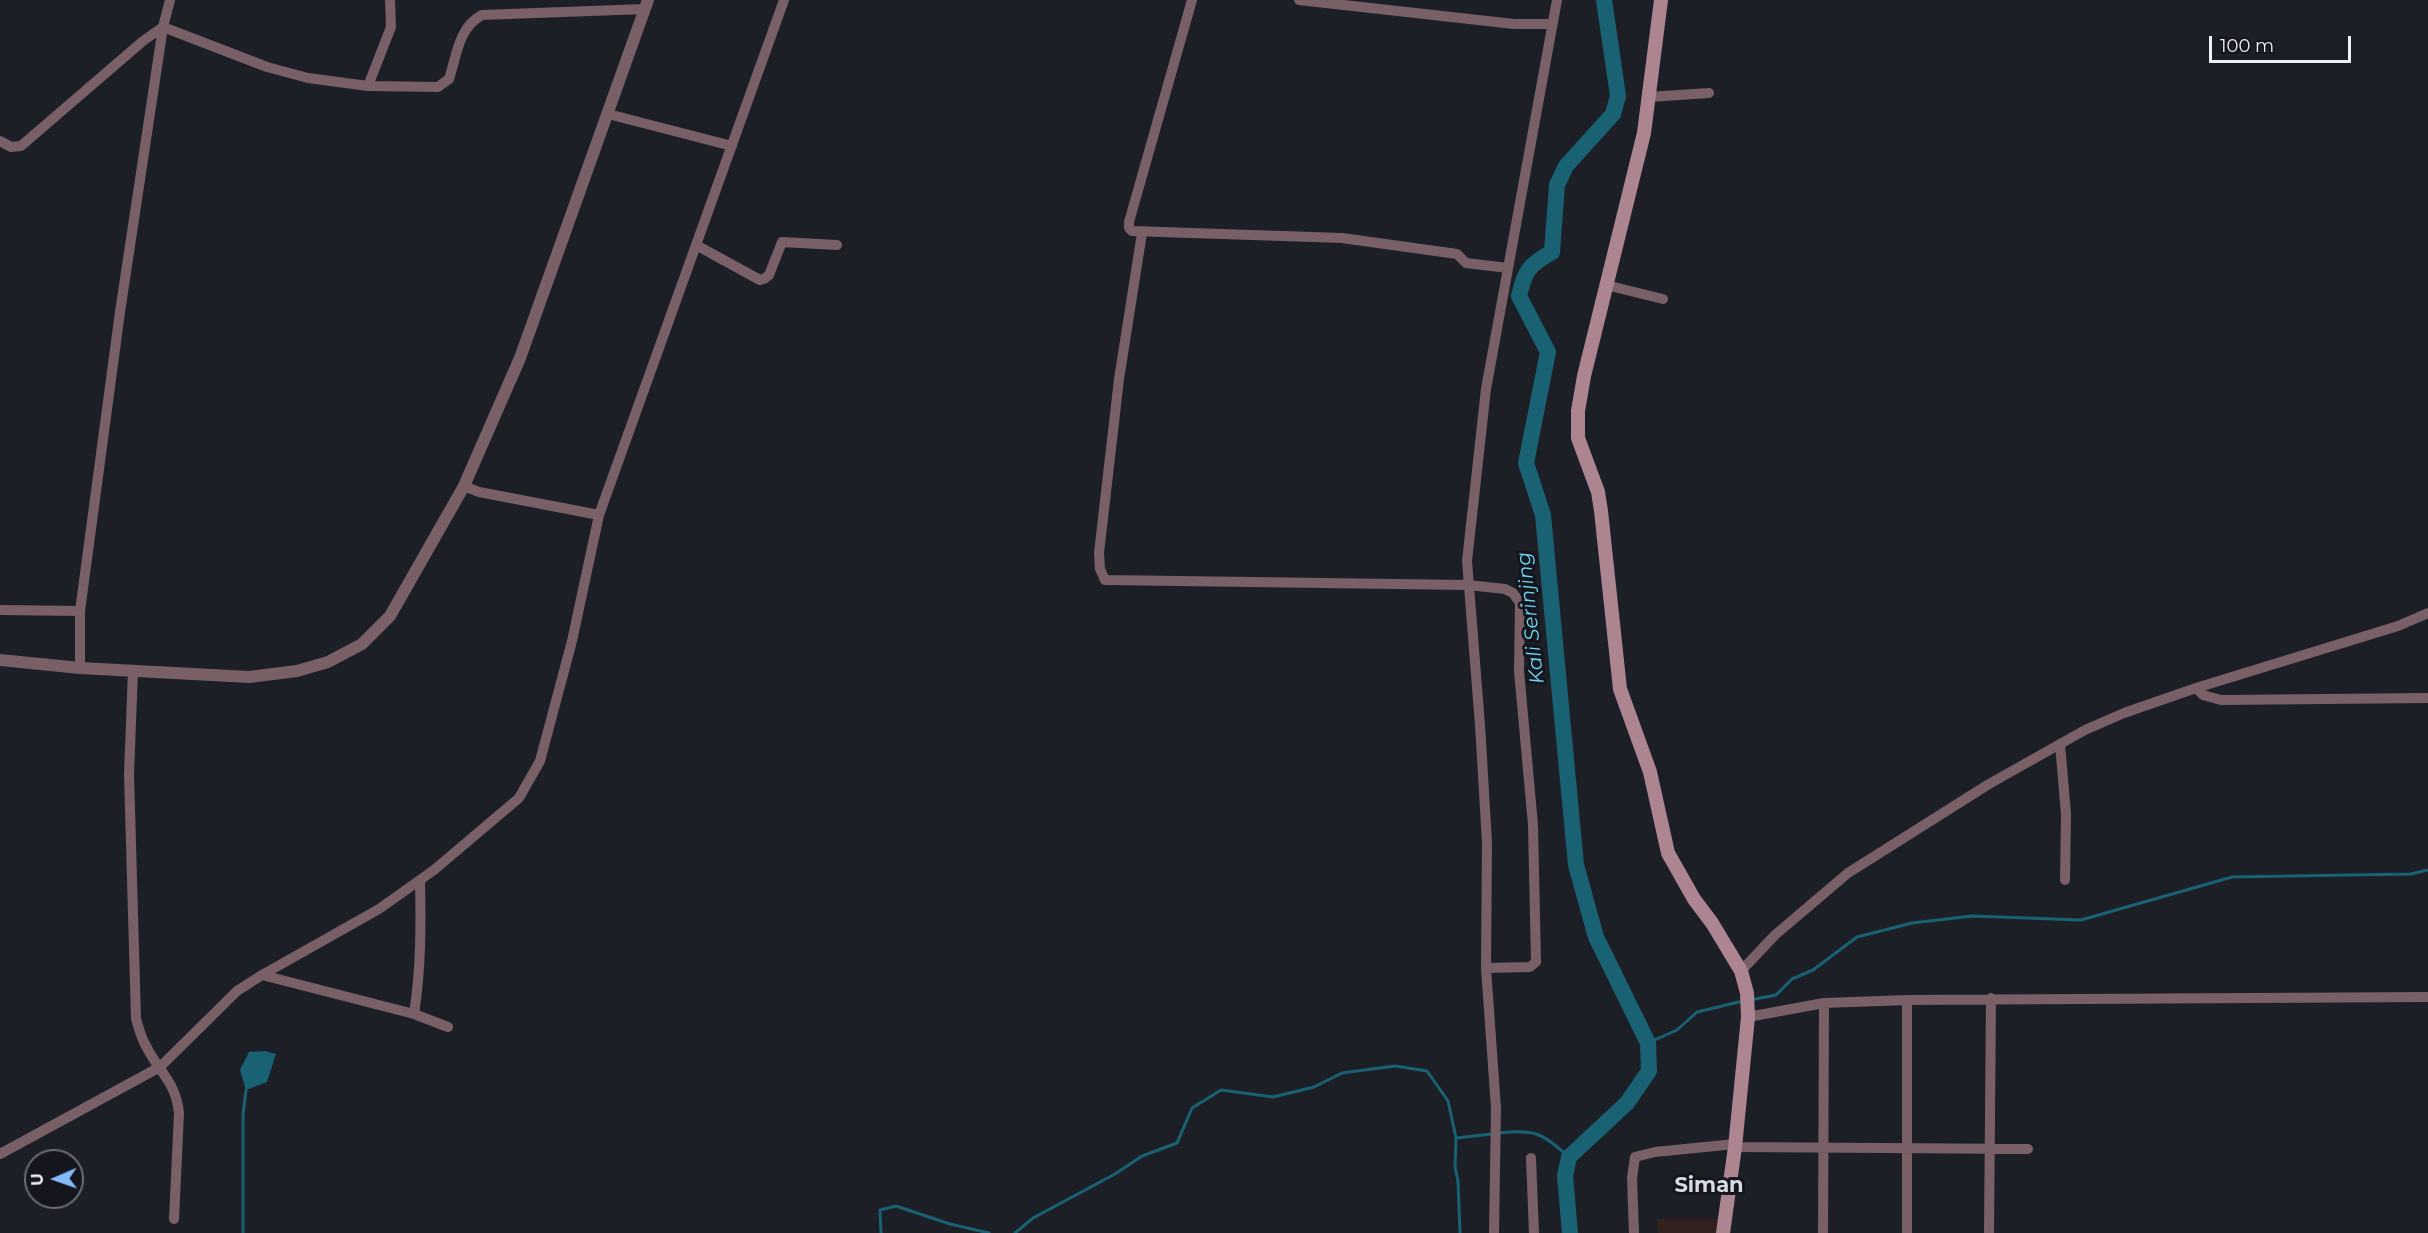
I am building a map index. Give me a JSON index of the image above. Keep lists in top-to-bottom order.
{
  "districts": ["Siman"],
  "water": ["Kali Serinjing"],
  "scale_bar": "100 m",
  "north": "left"
}
